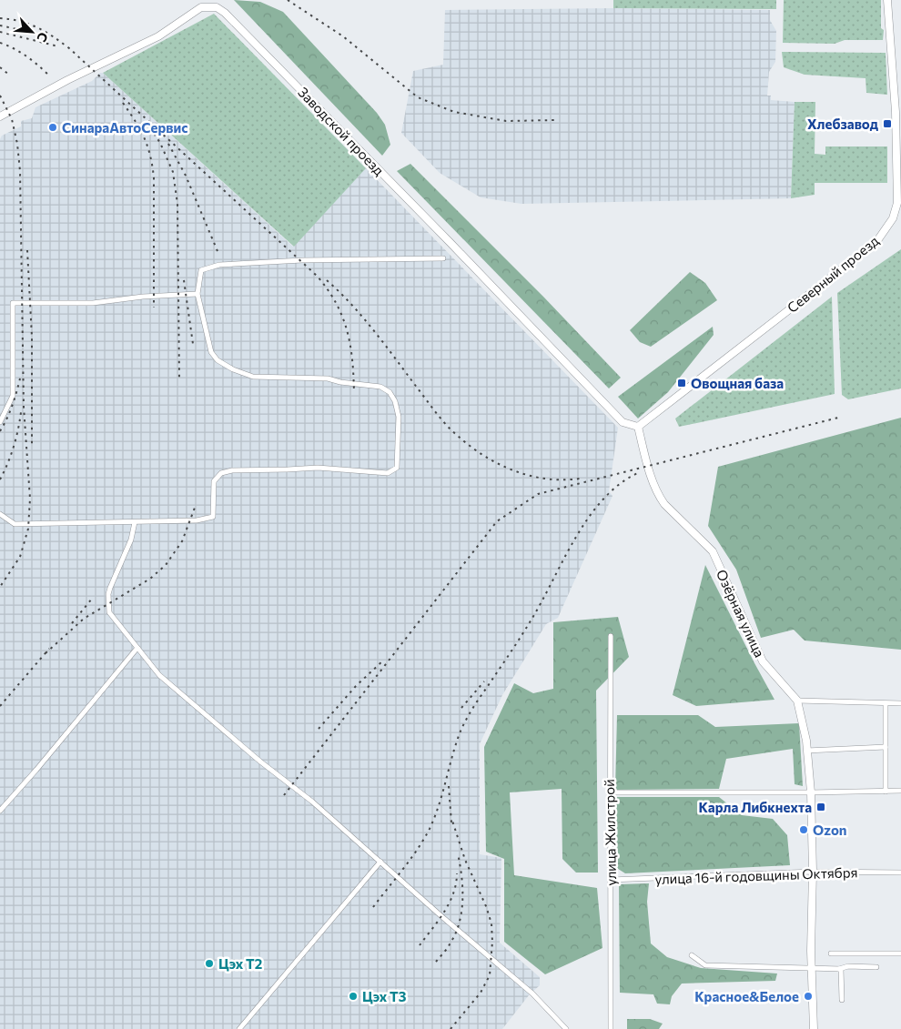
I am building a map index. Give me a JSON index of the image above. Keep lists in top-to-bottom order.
{
  "streets": {
    "street": [
      "Заводской проезд",
      "Северный проезд",
      "Озёрная улица",
      "улица Жилстрой",
      "улица 16-й годовщины Октября"
    ]
  },
  "crossings": [
    ["Заводской проезд", "Северный проезд"],
    ["Заводской проезд", "Озёрная улица"],
    ["Северный проезд", "Озёрная улица"],
    ["Озёрная улица", "улица 16-й годовщины Октября"],
    ["улица Жилстрой", "улица 16-й годовщины Октября"]
  ],
  "places": {
    "transit": ["Хлебзавод", "Овощная база", "Карла Либкнехта"],
    "other": [
      "СинараАвтоСервис",
      "Ozon",
      "Цэх Т2",
      "Цэх Т3",
      "Красное&Белое"
    ]
  },
  "north": "bottom right"
}
